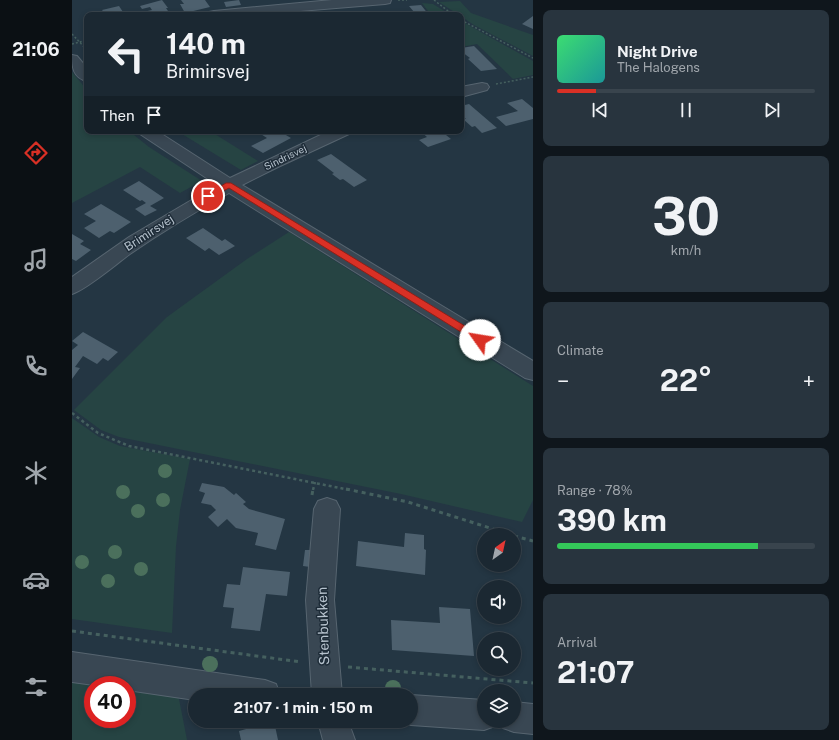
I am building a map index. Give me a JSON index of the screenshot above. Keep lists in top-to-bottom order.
{
  "streets": {
    "street": ["Sindrisvej", "Brimirsvej", "Stenbukken"]
  },
  "crossings": [
    ["Sindrisvej", "Brimirsvej"]
  ],
  "north": "top right",
  "page": {
    "tabs": "21:06",
    "turn": ["140 m", "Brimirsvej"],
    "song": ["Night Drive", "The Halogens"],
    "then": "Then",
    "tile": [
      ["30", "km/h"],
      "Climate",
      ["Range · 78%", "390 km"],
      ["Arrival", "21:07"]
    ],
    "heat": ["−", "22°", "+"],
    "limit": "40",
    "trip": "21:07 · 1 min · 150 m"
  }
}
